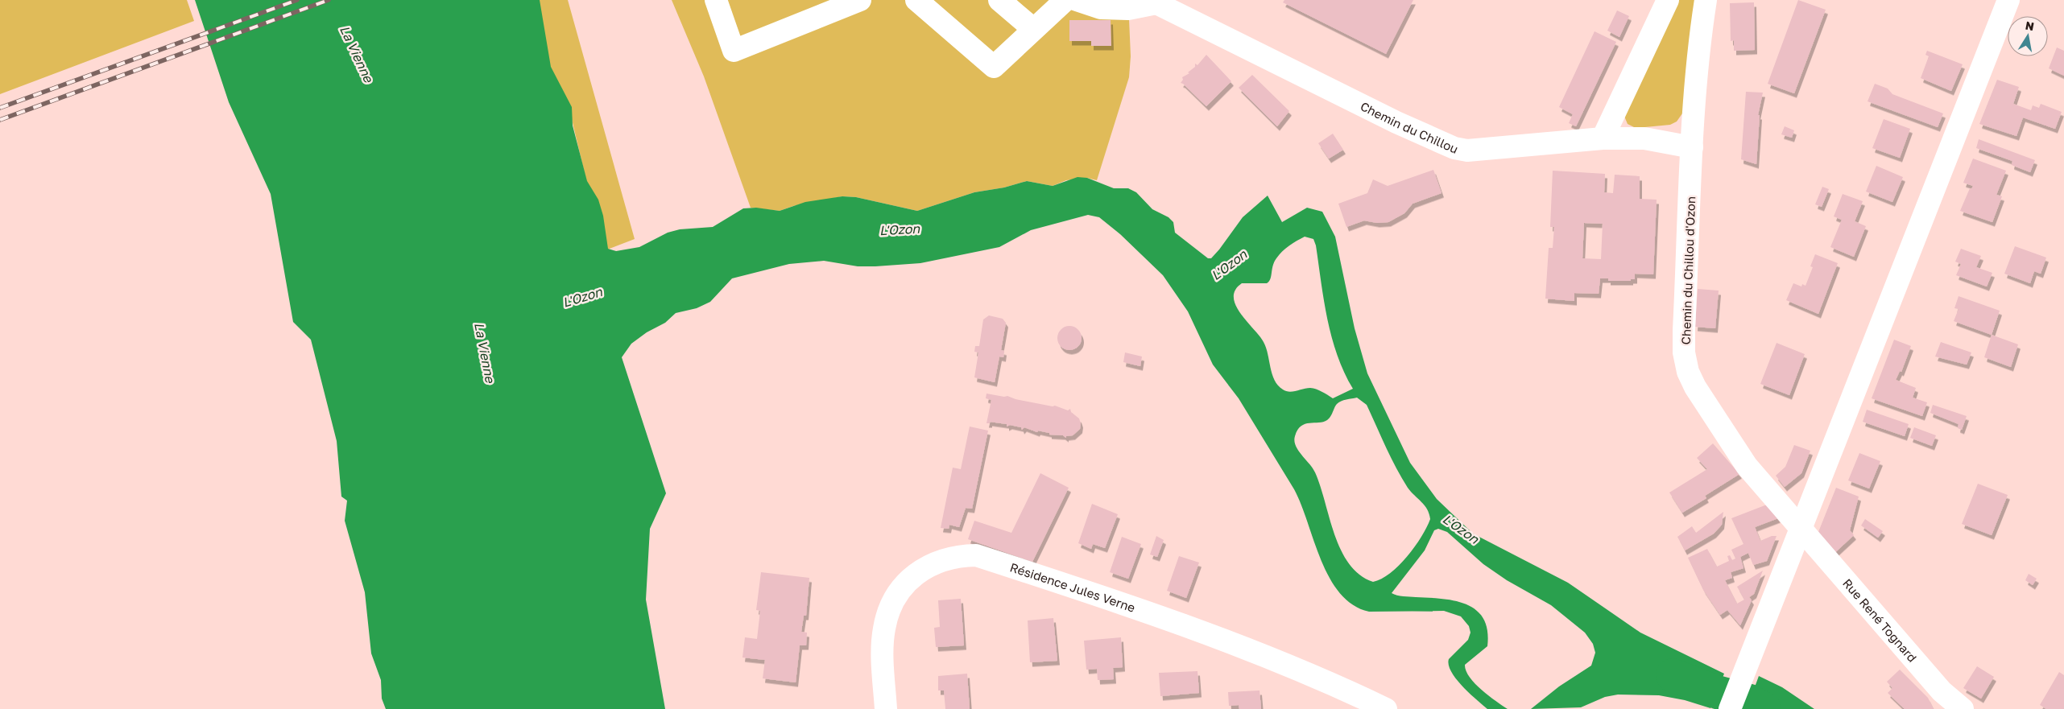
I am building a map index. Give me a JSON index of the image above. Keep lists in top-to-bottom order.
{
  "streets": {
    "street": [
      "Chemin du Chillou",
      "Chemin du Chillou d'Ozon",
      "Résidence Jules Verne",
      "Rue René Tognard"
    ]
  },
  "crossings": [
    ["Chemin du Chillou", "Chemin du Chillou d'Ozon"],
    ["Chemin du Chillou d'Ozon", "Rue René Tognard"]
  ],
  "water": ["La Vienne", "L'Ozon"],
  "north": "top"
}
